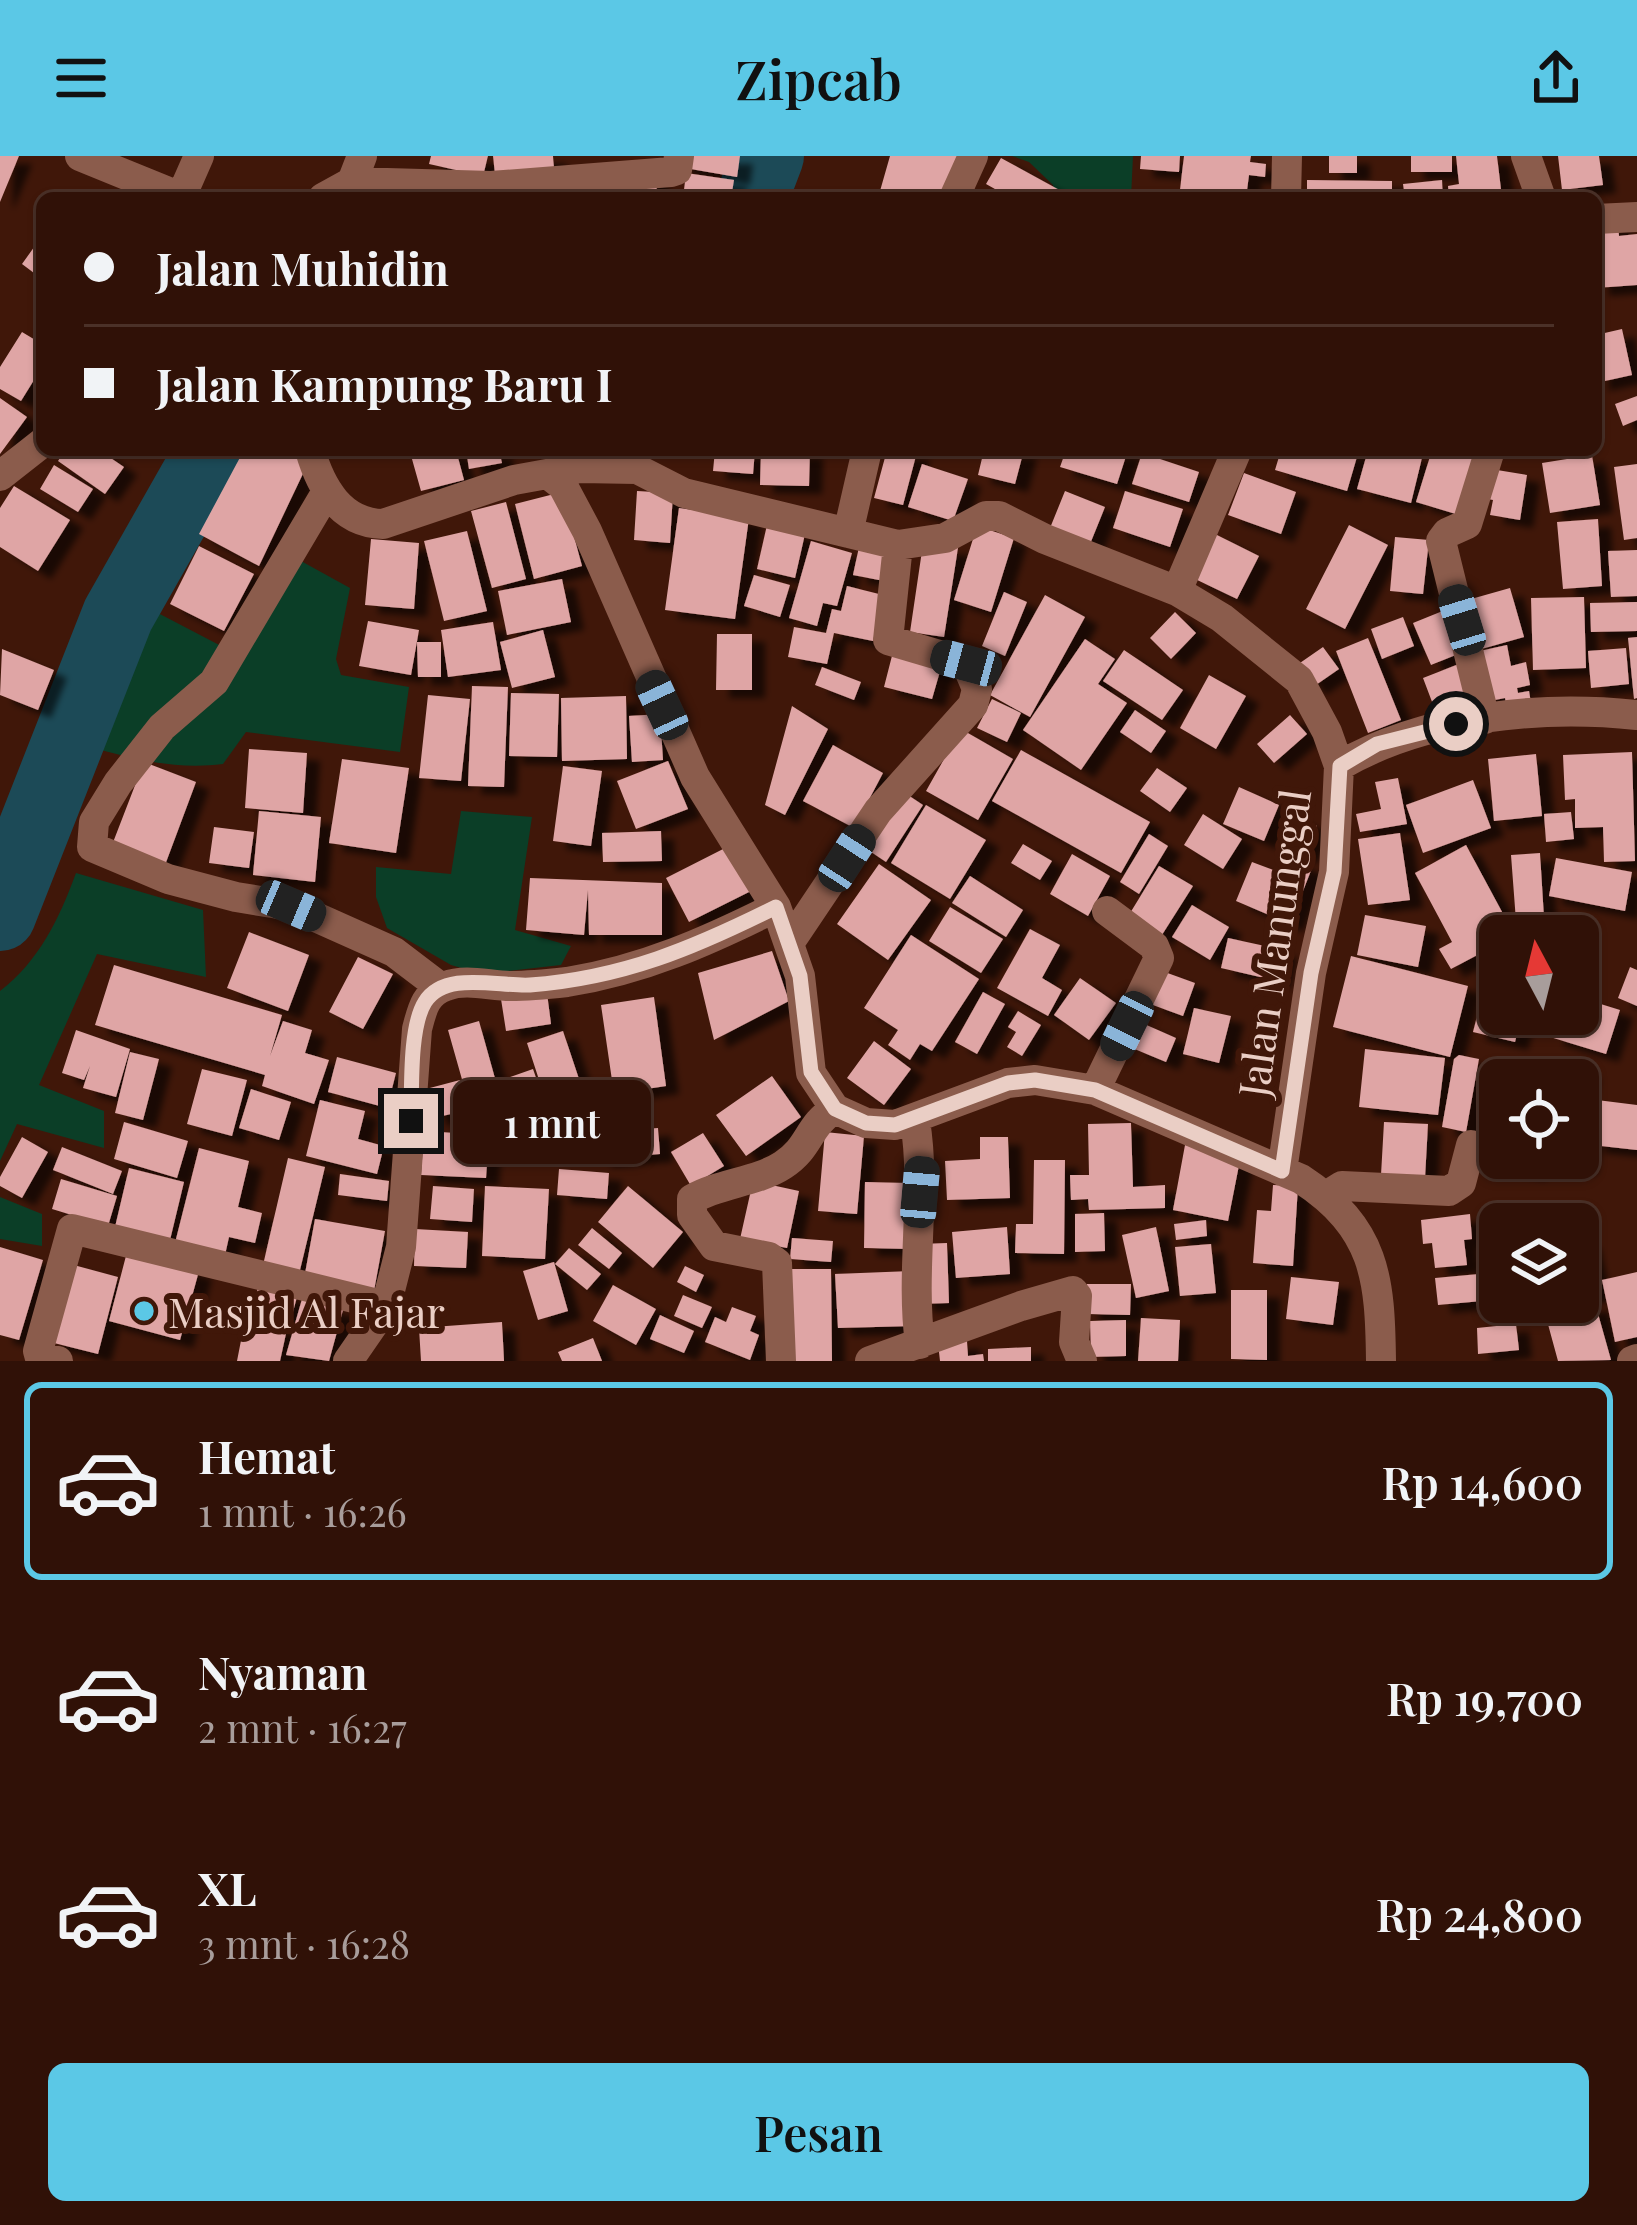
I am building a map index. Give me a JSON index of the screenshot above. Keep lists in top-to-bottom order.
{
  "streets": {
    "street": ["Jalan Manunggal"]
  },
  "places": ["Masjid Al Fajar"],
  "north": "top",
  "page": {
    "header": "Zipcab",
    "banner": ["Jalan Muhidin", "Jalan Kampung Baru I"],
    "bubble": "1 mnt",
    "list": [
      {
        "name": "Hemat",
        "note": "1 mnt · 16:26",
        "value": "Rp 14,600"
      },
      {
        "name": "Nyaman",
        "note": "2 mnt · 16:27",
        "value": "Rp 19,700"
      },
      {
        "name": "XL",
        "note": "3 mnt · 16:28",
        "value": "Rp 24,800"
      }
    ],
    "buttons": "Pesan"
  }
}
